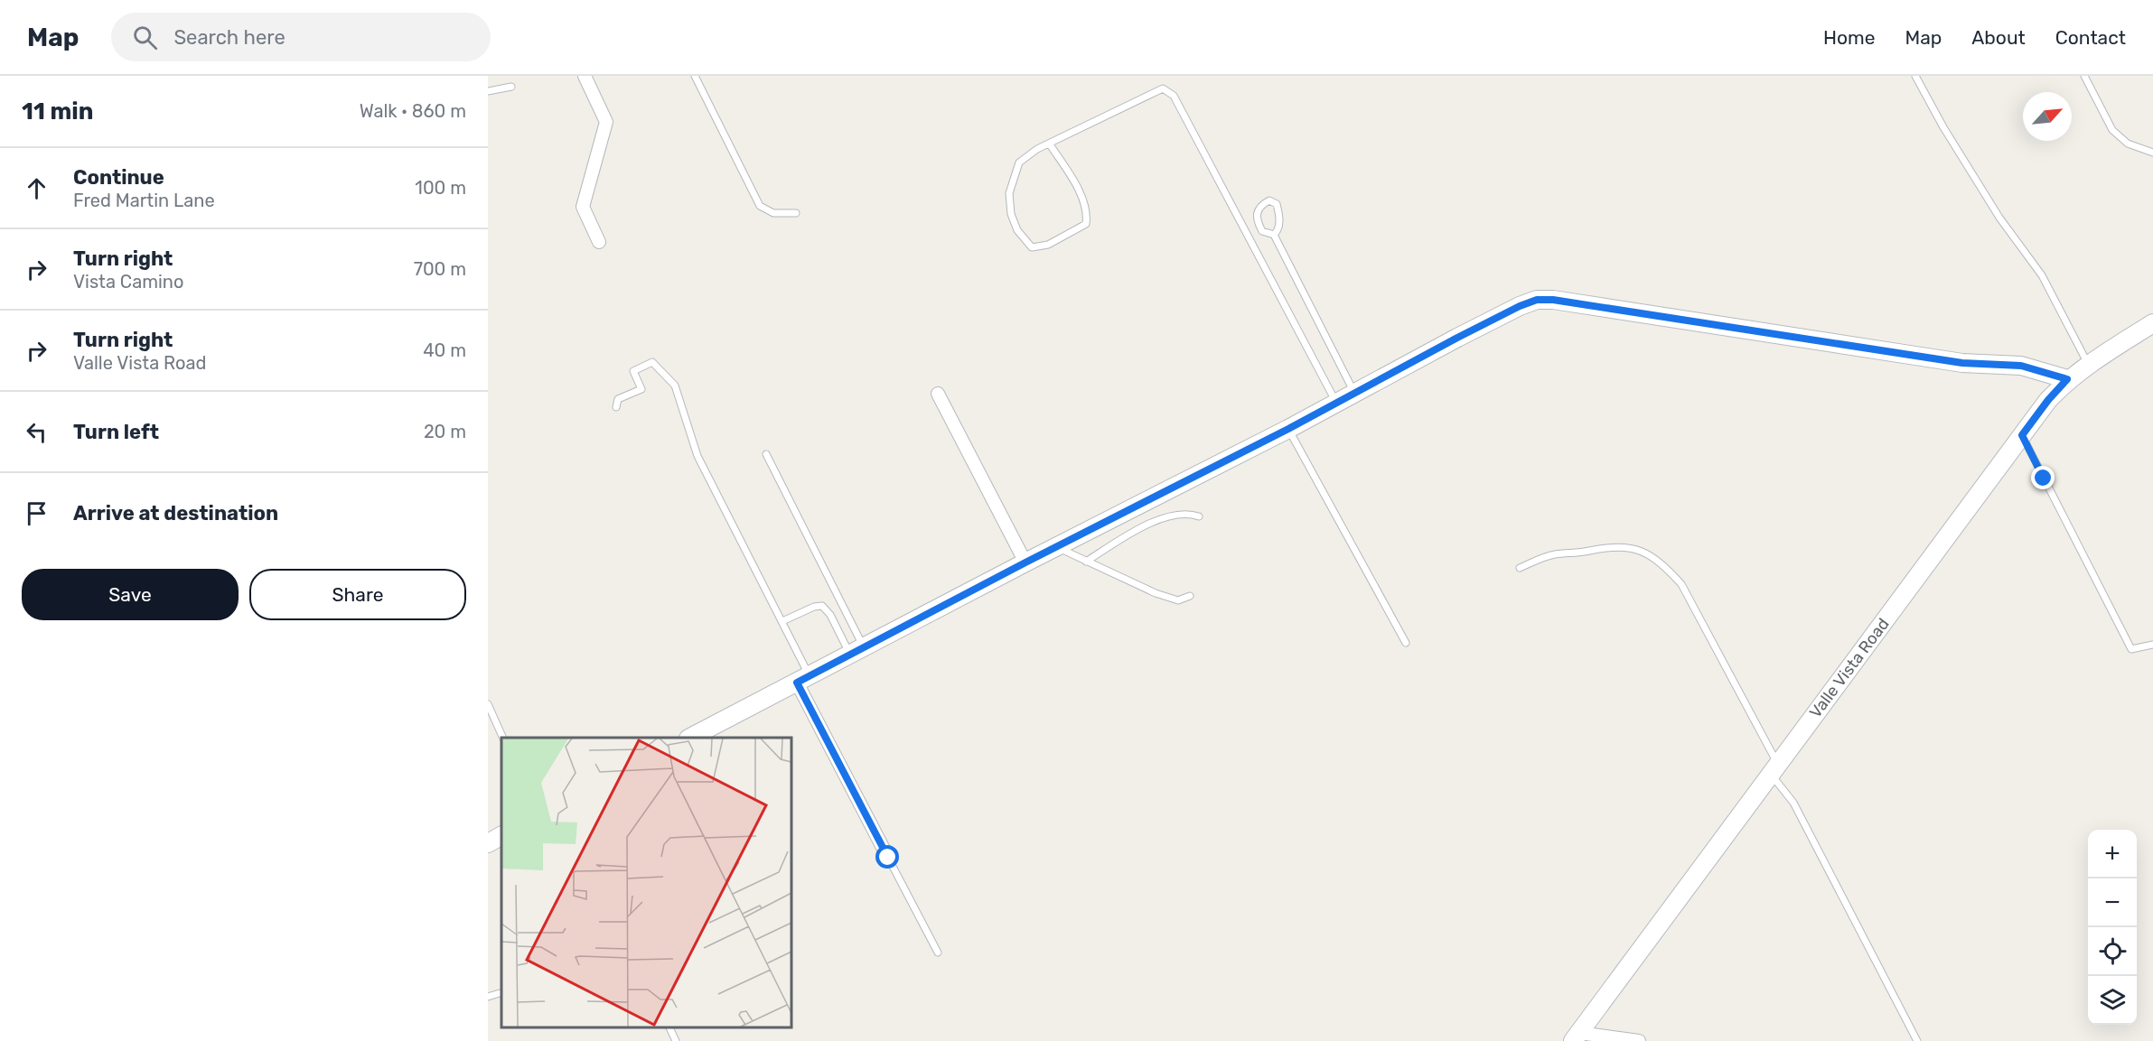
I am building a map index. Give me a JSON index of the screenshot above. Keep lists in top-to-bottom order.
{
  "streets": {
    "street": ["Valle Vista Road"]
  },
  "north": "top right",
  "page": {
    "header": "Map",
    "search": "Search here",
    "nav": [
      "Home",
      "Map",
      "About",
      "Contact"
    ],
    "heading": ["11 min", "Walk · 860 m"],
    "list": [
      ["Continue", "Fred Martin Lane", "100 m"],
      ["Turn right", "Vista Camino", "700 m"],
      ["Turn right", "Valle Vista Road", "40 m"],
      ["Turn left", "20 m"],
      "Arrive at destination"
    ],
    "buttons": ["Save", "Share"],
    "map_buttons": ["+", "−"]
  }
}
